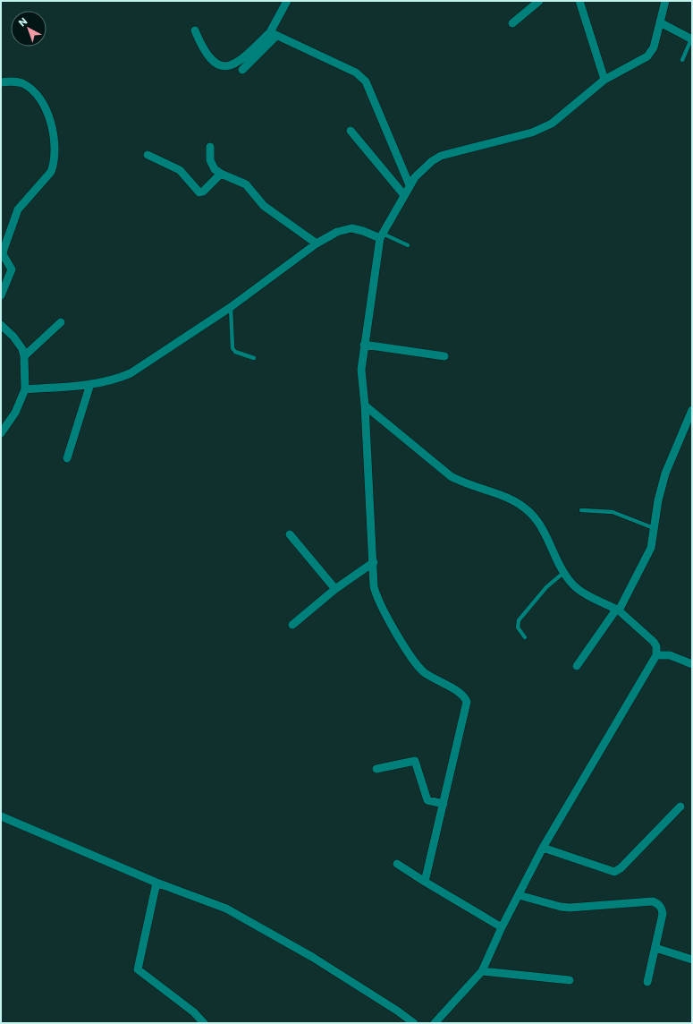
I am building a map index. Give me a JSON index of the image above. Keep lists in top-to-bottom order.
{
  "north": "top left"
}
